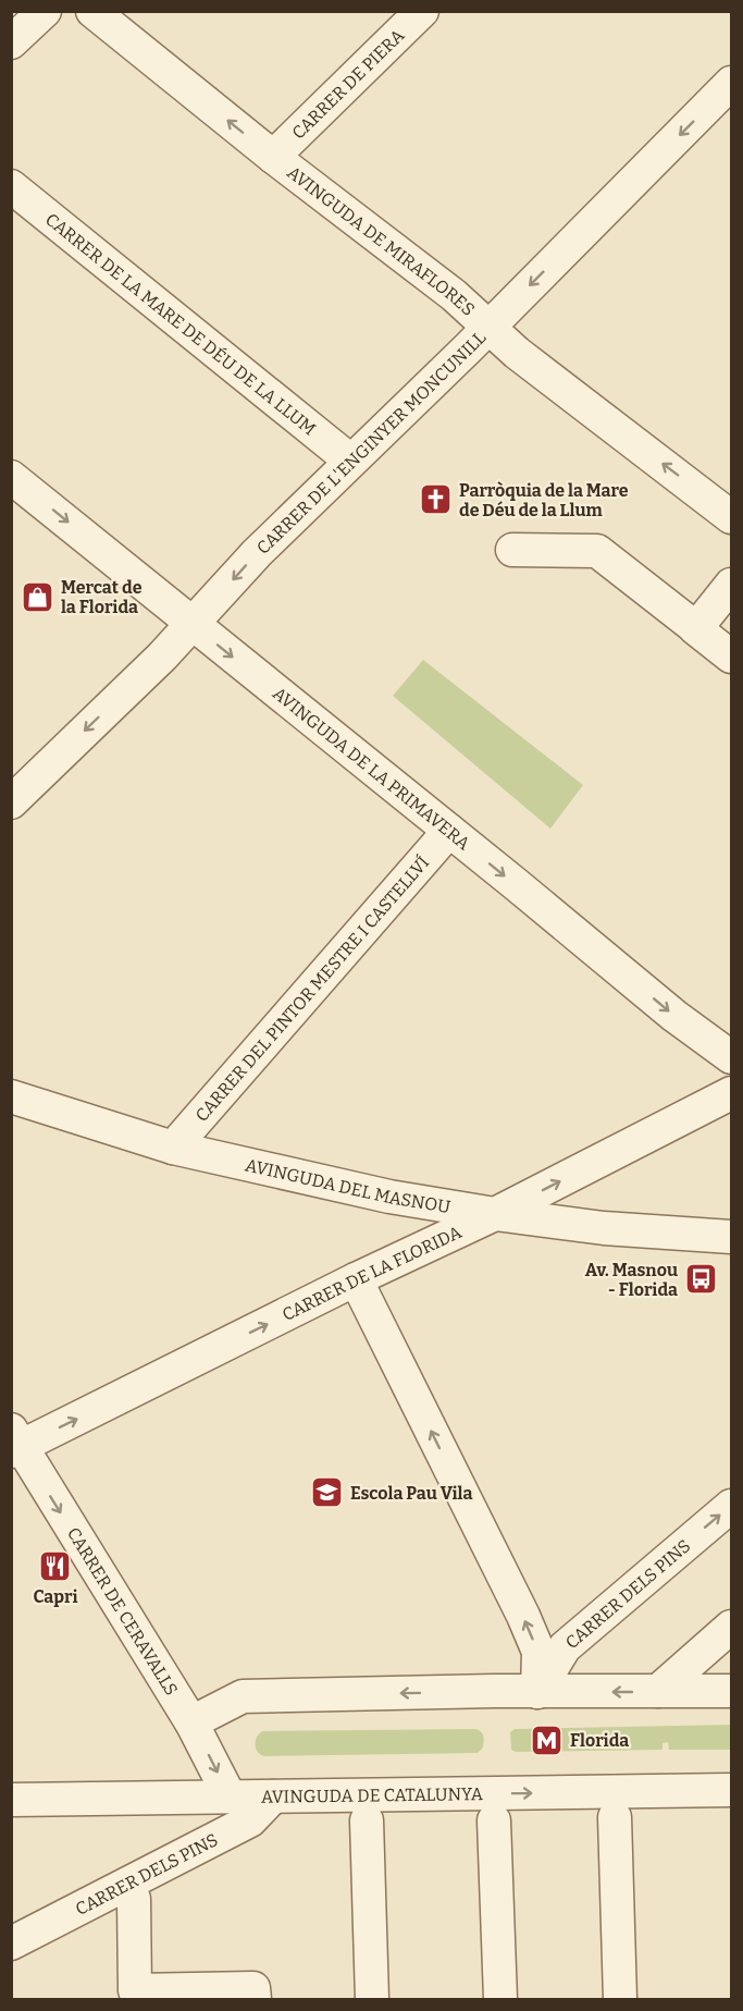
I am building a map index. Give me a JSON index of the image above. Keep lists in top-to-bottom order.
{
  "streets": {
    "street": [
      "CARRER DE PIERA",
      "AVINGUDA DE MIRAFLORES",
      "CARRER DE LA MARE DE DÉU DE LA LLUM",
      "CARRER DE L'ENGINYER MONCUNILL",
      "AVINGUDA DE LA PRIMAVERA",
      "CARRER DEL PINTOR MESTRE I CASTELLVÍ",
      "AVINGUDA DEL MASNOU",
      "CARRER DE LA FLORIDA",
      "CARRER DELS PINS",
      "CARRER DE CERAVALLS",
      "AVINGUDA DE CATALUNYA"
    ]
  },
  "crossings": [
    ["CARRER DE PIERA", "AVINGUDA DE MIRAFLORES"],
    ["AVINGUDA DE MIRAFLORES", "CARRER DE L'ENGINYER MONCUNILL"],
    ["CARRER DE LA MARE DE DÉU DE LA LLUM", "CARRER DE L'ENGINYER MONCUNILL"],
    ["CARRER DE L'ENGINYER MONCUNILL", "AVINGUDA DE LA PRIMAVERA"],
    ["AVINGUDA DE LA PRIMAVERA", "CARRER DEL PINTOR MESTRE I CASTELLVÍ"],
    ["CARRER DEL PINTOR MESTRE I CASTELLVÍ", "AVINGUDA DEL MASNOU"],
    ["AVINGUDA DEL MASNOU", "CARRER DE LA FLORIDA"],
    ["CARRER DE LA FLORIDA", "CARRER DE CERAVALLS"],
    ["CARRER DELS PINS", "AVINGUDA DE CATALUNYA"],
    ["CARRER DE CERAVALLS", "AVINGUDA DE CATALUNYA"]
  ],
  "one_way": [
    "CARRER DE L'ENGINYER MONCUNILL",
    "AVINGUDA DE LA PRIMAVERA",
    "CARRER DE LA FLORIDA",
    "CARRER DE CERAVALLS"
  ],
  "places": {
    "church": ["Parròquia de la Mare de Déu de la Llum"],
    "shop": ["Mercat de la Florida"],
    "bus stop": ["Av. Masnou - Florida"],
    "school or university": ["Escola Pau Vila"],
    "restaurant": ["Capri"],
    "metro station": ["Florida"]
  }
}
